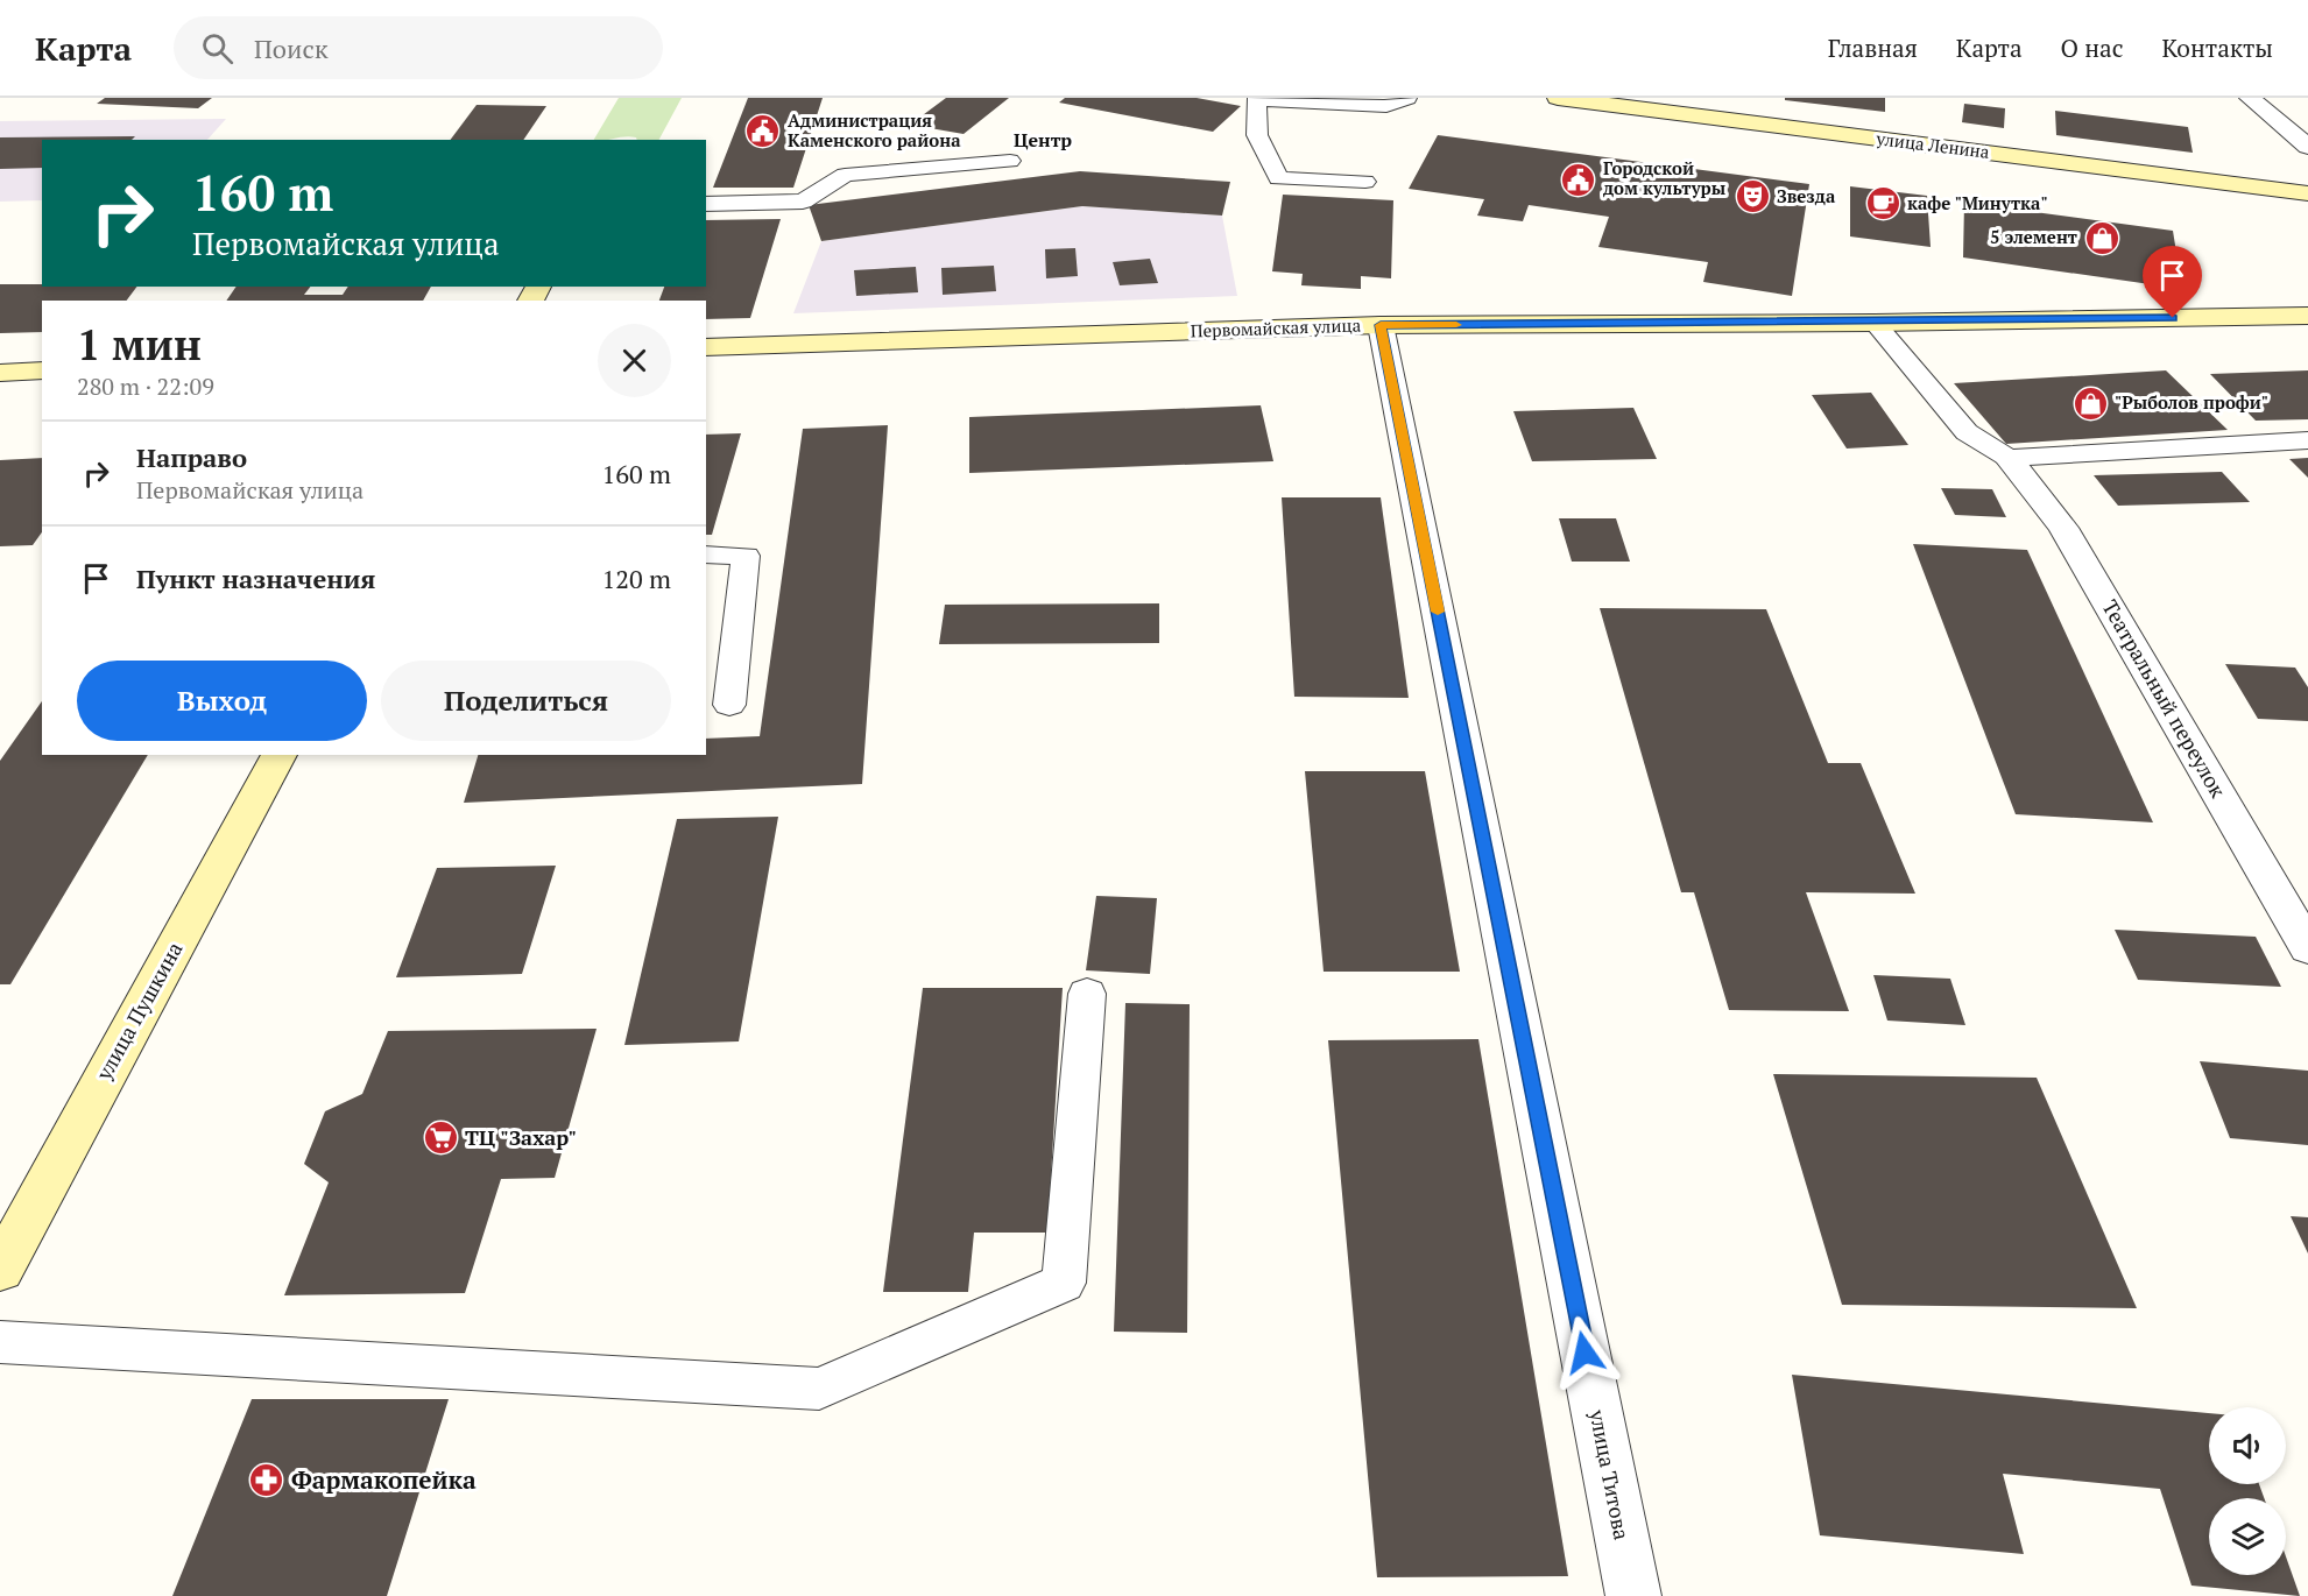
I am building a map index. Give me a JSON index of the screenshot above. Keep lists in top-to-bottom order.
{
  "streets": {
    "street": [
      "улица Ленина",
      "Первомайская улица",
      "Театральный переулок",
      "улица Пушкина",
      "улица Титова"
    ]
  },
  "crossings": [
    ["Первомайская улица", "улица Титова"]
  ],
  "districts": ["Центр"],
  "places": {
    "public building": ["Администрация Каменского района", "Городской дом культуры"],
    "theatre": ["Звезда"],
    "cafe": ["кафе \"Минутка\""],
    "shop": ["5 элемент", "\"Рыболов профи\""],
    "supermarket": ["ТЦ \"Захар\""],
    "pharmacy": ["Фармакопейка"]
  },
  "page": {
    "header": "Карта",
    "search": "Поиск",
    "nav": [
      "Главная",
      "Карта",
      "О нас",
      "Контакты"
    ],
    "turn": ["160 m", "Первомайская улица"],
    "heading": ["1 мин", "280 m · 22:09"],
    "list": [
      {
        "name": "Направо",
        "note": "Первомайская улица",
        "value": "160 m"
      },
      {
        "name": "Пункт назначения",
        "value": "120 m"
      }
    ],
    "buttons": ["Выход", "Поделиться"]
  }
}
